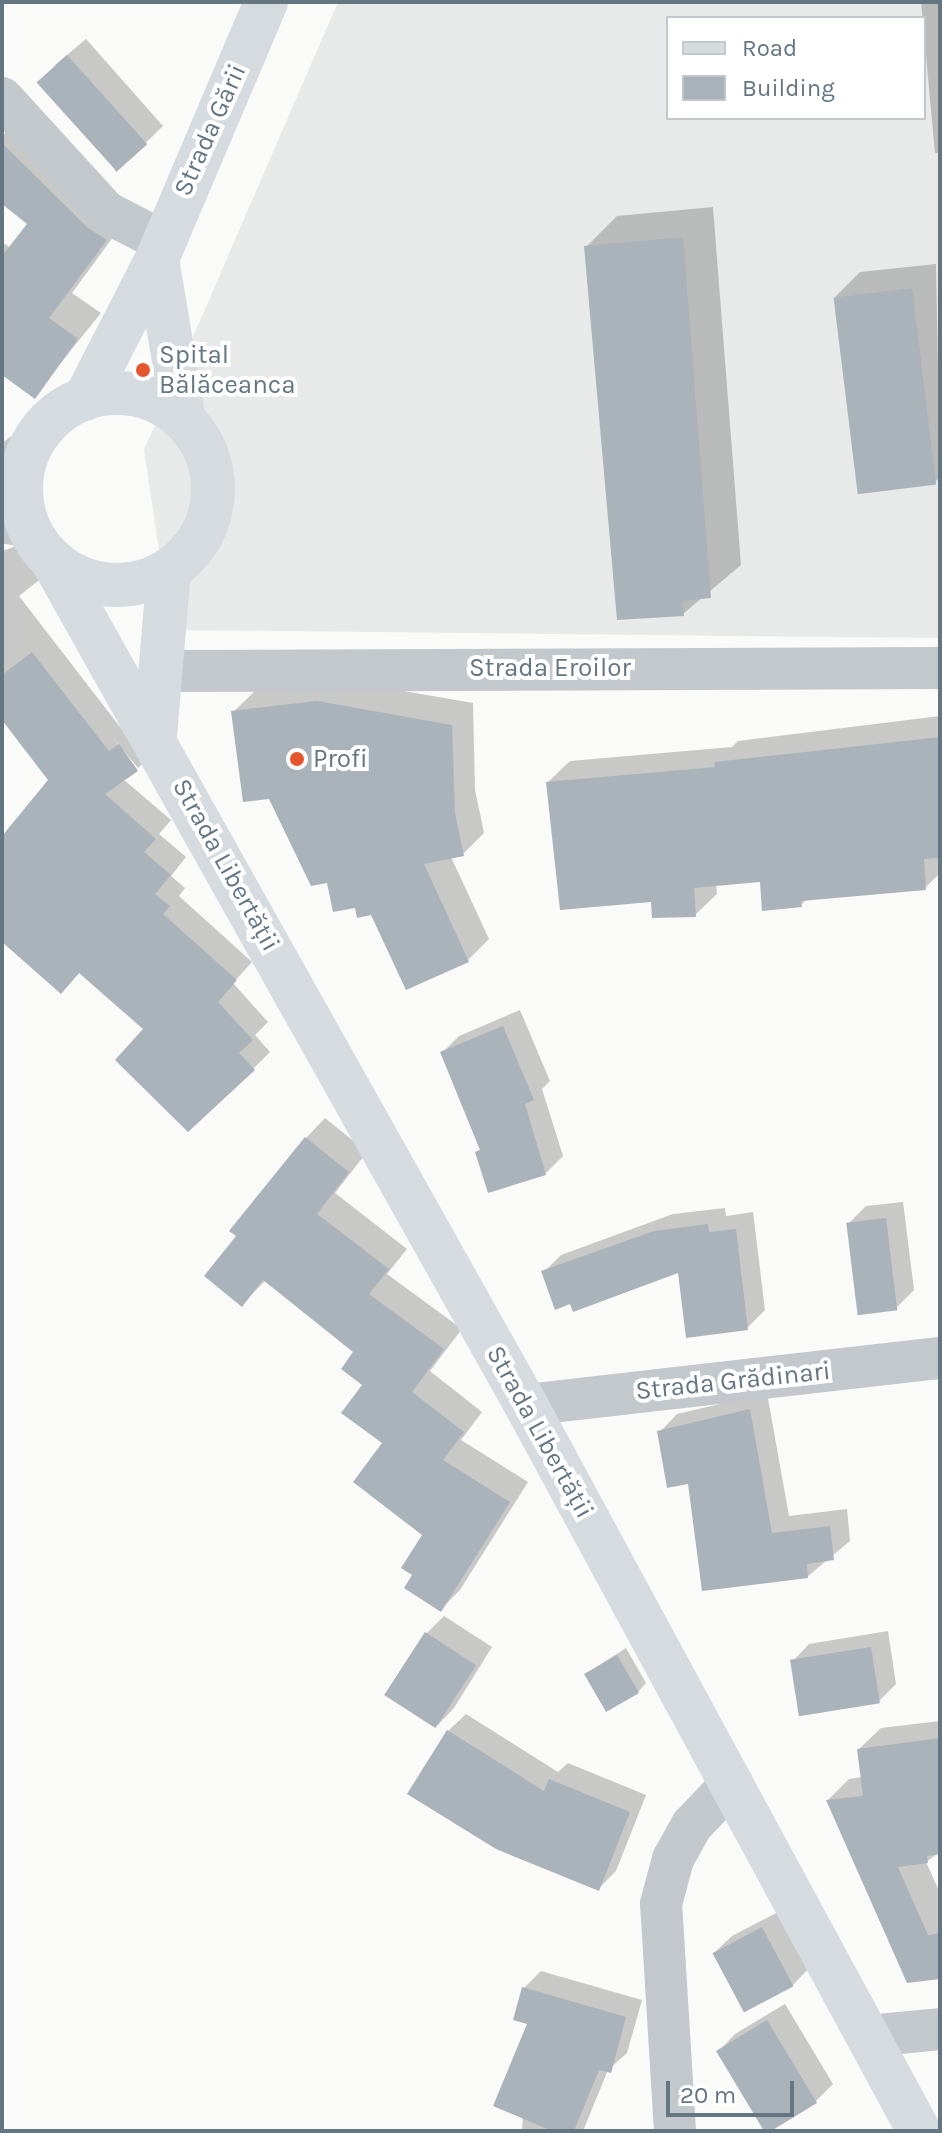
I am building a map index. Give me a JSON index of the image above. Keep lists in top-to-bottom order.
{
  "streets": {
    "main road": ["Strada Gării", "Strada Libertății"],
    "street": ["Strada Eroilor", "Strada Grădinari"]
  },
  "crossings": [
    ["Strada Gării", "Strada Libertății"],
    ["Strada Libertății", "Strada Grădinari"]
  ],
  "places": ["Spital Bălăceanca", "Profi"],
  "legend": ["Road", "Building"],
  "scale_bar": "20 m"
}
